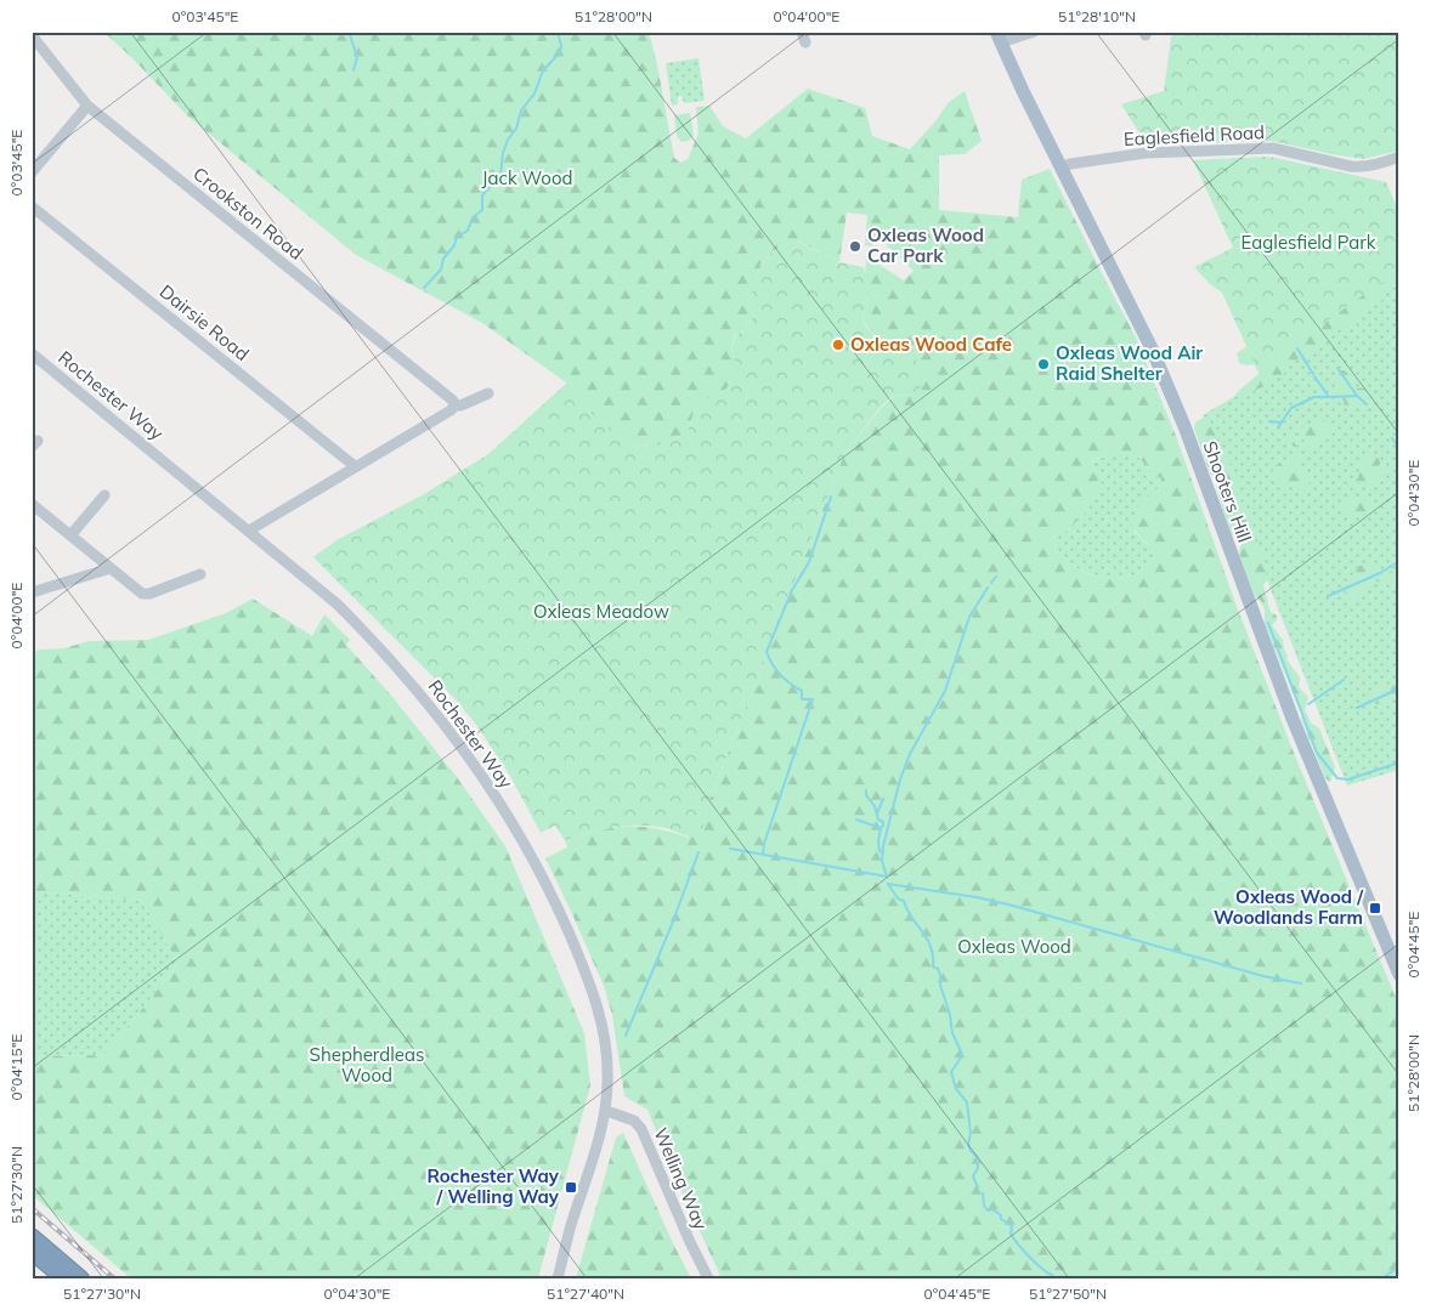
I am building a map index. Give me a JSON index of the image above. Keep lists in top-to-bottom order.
{
  "streets": {
    "main road": ["Shooters Hill"],
    "street": [
      "Eaglesfield Road",
      "Crookston Road",
      "Dairsie Road",
      "Rochester Way",
      "Welling Way"
    ]
  },
  "crossings": [
    ["Eaglesfield Road", "Shooters Hill"],
    ["Rochester Way", "Welling Way"]
  ],
  "parks": [
    "Jack Wood",
    "Eaglesfield Park",
    "Oxleas Meadow",
    "Oxleas Wood",
    "Shepherdleas Wood"
  ],
  "places": {
    "other": ["Oxleas Wood Car Park", "Oxleas Wood Cafe", "Oxleas Wood Air Raid Shelter"],
    "transit": ["Oxleas Wood / Woodlands Farm", "Rochester Way / Welling Way"]
  },
  "coordinates": [
    "0°03'45\"E",
    "51°28'00\"N",
    "0°04'00\"E",
    "51°28'10\"N",
    "0°04'30\"E",
    "0°04'45\"E",
    "0°04'15\"E",
    "51°27'30\"N",
    "51°27'40\"N",
    "51°27'50\"N"
  ]
}
